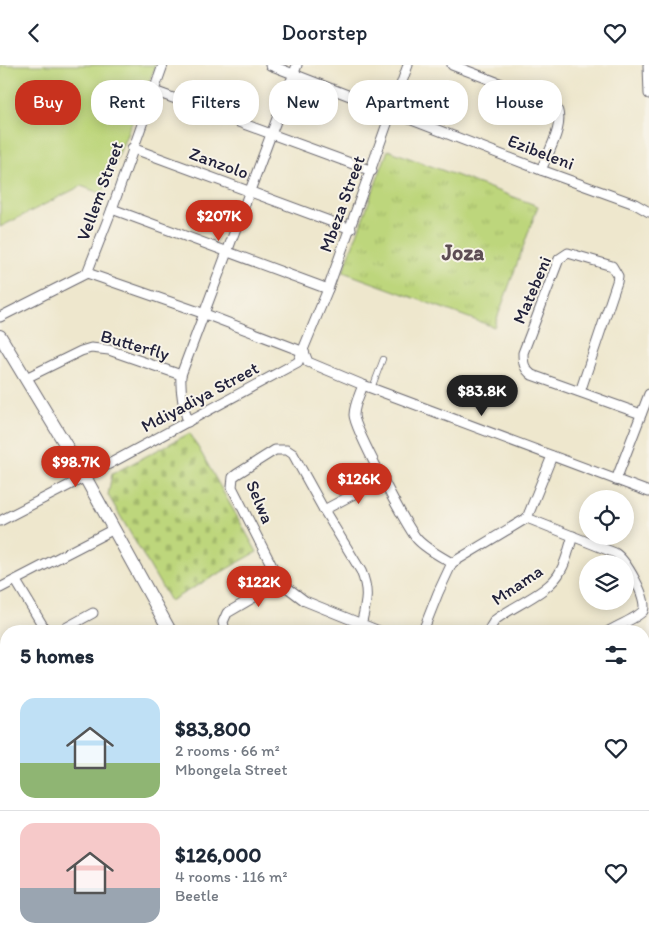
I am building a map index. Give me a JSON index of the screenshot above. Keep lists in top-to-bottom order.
{
  "streets": {
    "street": [
      "Ezibeleni",
      "Zanzolo",
      "Vellem Street",
      "Mbeza Street",
      "Matebeni",
      "Butterfly",
      "Mdiyadiya Street",
      "Selwa",
      "Mnama"
    ]
  },
  "crossings": [
    ["Zanzolo", "Vellem Street"],
    ["Zanzolo", "Mbeza Street"],
    ["Mbeza Street", "Mdiyadiya Street"]
  ],
  "districts": ["Joza"],
  "page": {
    "header": "Doorstep",
    "chip": [
      "Buy",
      "Rent",
      "Filters",
      "New",
      "Apartment",
      "House"
    ],
    "price": [
      "$207K",
      "$83.8K",
      "$98.7K",
      "$126K",
      "$122K"
    ],
    "heading": "5 homes",
    "list": [
      {
        "name": "$83,800",
        "note": "2 rooms · 66 m² · Mbongela Street"
      },
      {
        "name": "$126,000",
        "note": "4 rooms · 116 m² · Beetle"
      }
    ]
  }
}
